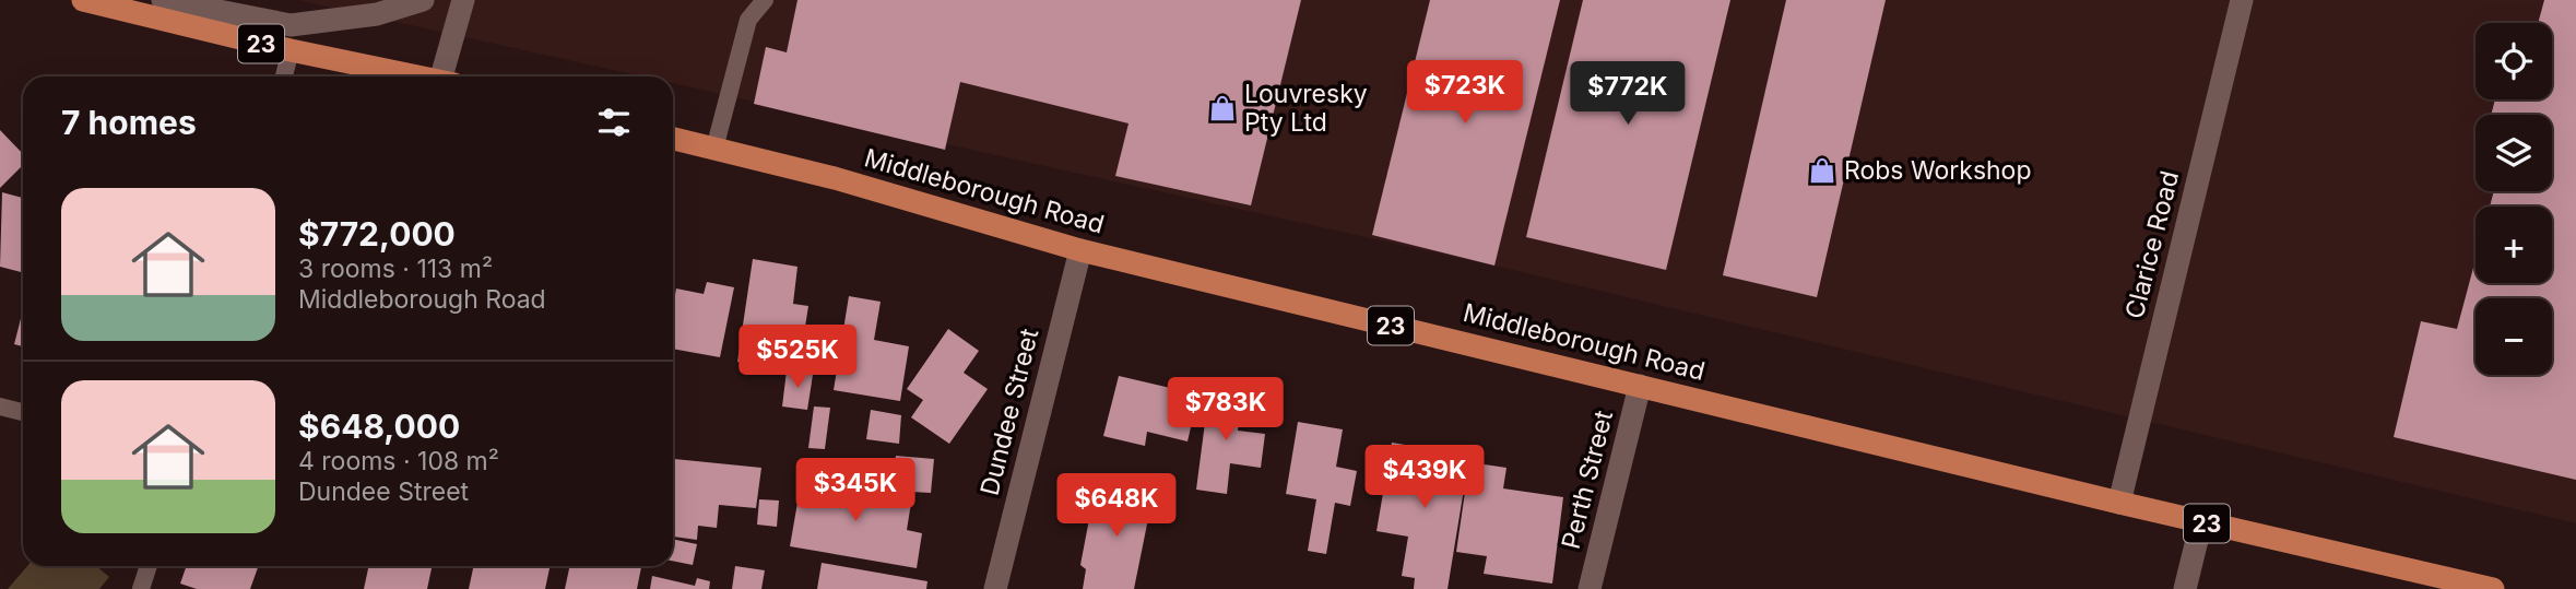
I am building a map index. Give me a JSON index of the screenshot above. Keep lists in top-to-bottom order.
{
  "streets": {
    "main road": ["23", "Middleborough Road"],
    "street": ["Clarice Road", "Dundee Street", "Perth Street"]
  },
  "crossings": [
    ["Middleborough Road", "Clarice Road"],
    ["Middleborough Road", "Dundee Street"],
    ["Middleborough Road", "Perth Street"]
  ],
  "places": {
    "shop": ["Louvresky Pty Ltd", "Robs Workshop"]
  },
  "page": {
    "map_buttons": ["+", "−"],
    "price": [
      "$723K",
      "$772K",
      "$525K",
      "$783K",
      "$439K",
      "$345K",
      "$648K"
    ],
    "heading": "7 homes",
    "list": [
      {
        "name": "$772,000",
        "note": "3 rooms · 113 m² · Middleborough Road"
      },
      {
        "name": "$648,000",
        "note": "4 rooms · 108 m² · Dundee Street"
      }
    ]
  }
}
